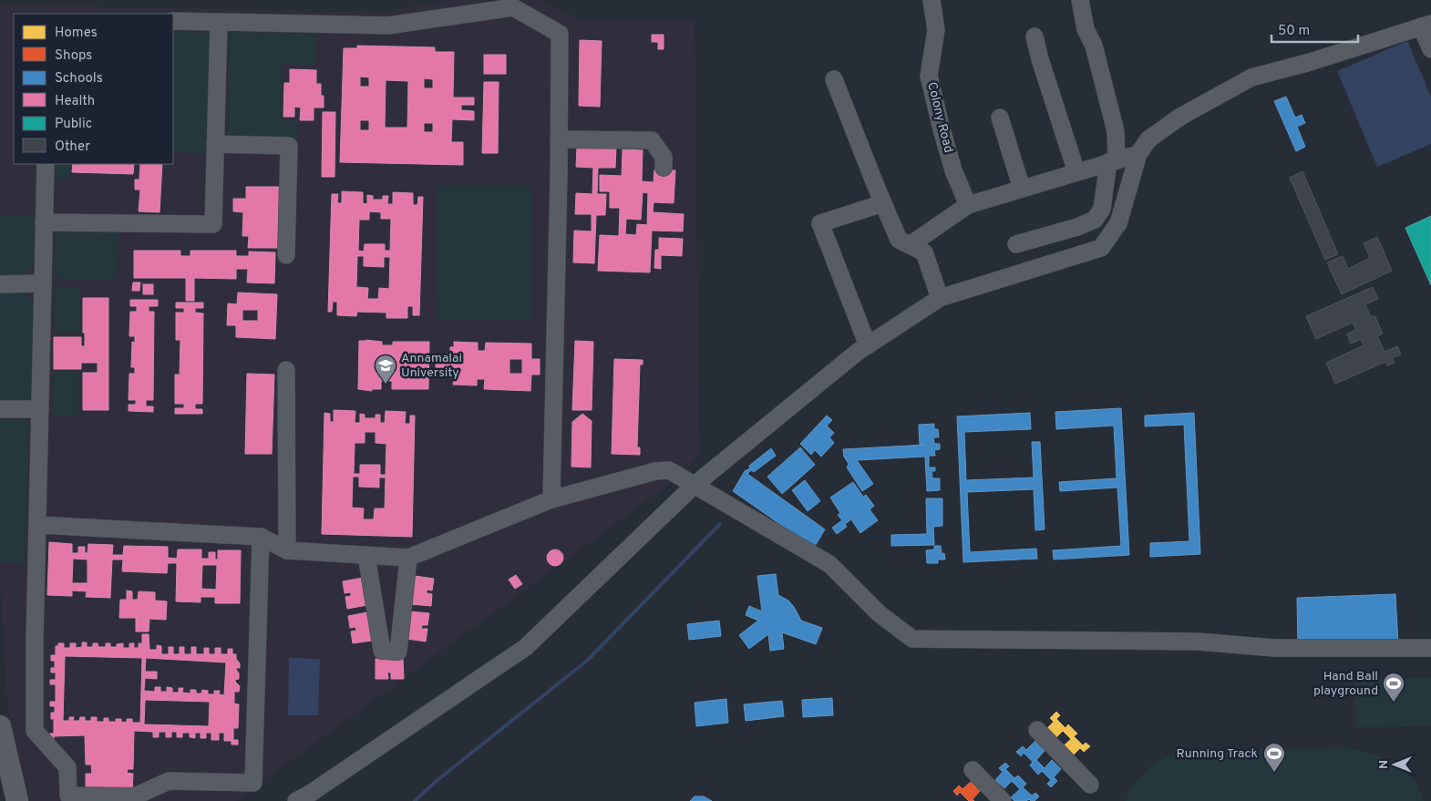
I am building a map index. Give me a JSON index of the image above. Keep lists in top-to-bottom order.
{
  "streets": {
    "street": ["Colony Road"]
  },
  "places": {
    "school or university": ["Annamalai University"],
    "sports": ["Hand Ball playground", "Running Track"]
  },
  "legend": [
    "Homes",
    "Shops",
    "Schools",
    "Health",
    "Public",
    "Other"
  ],
  "scale_bar": "50 m",
  "north": "left"
}
